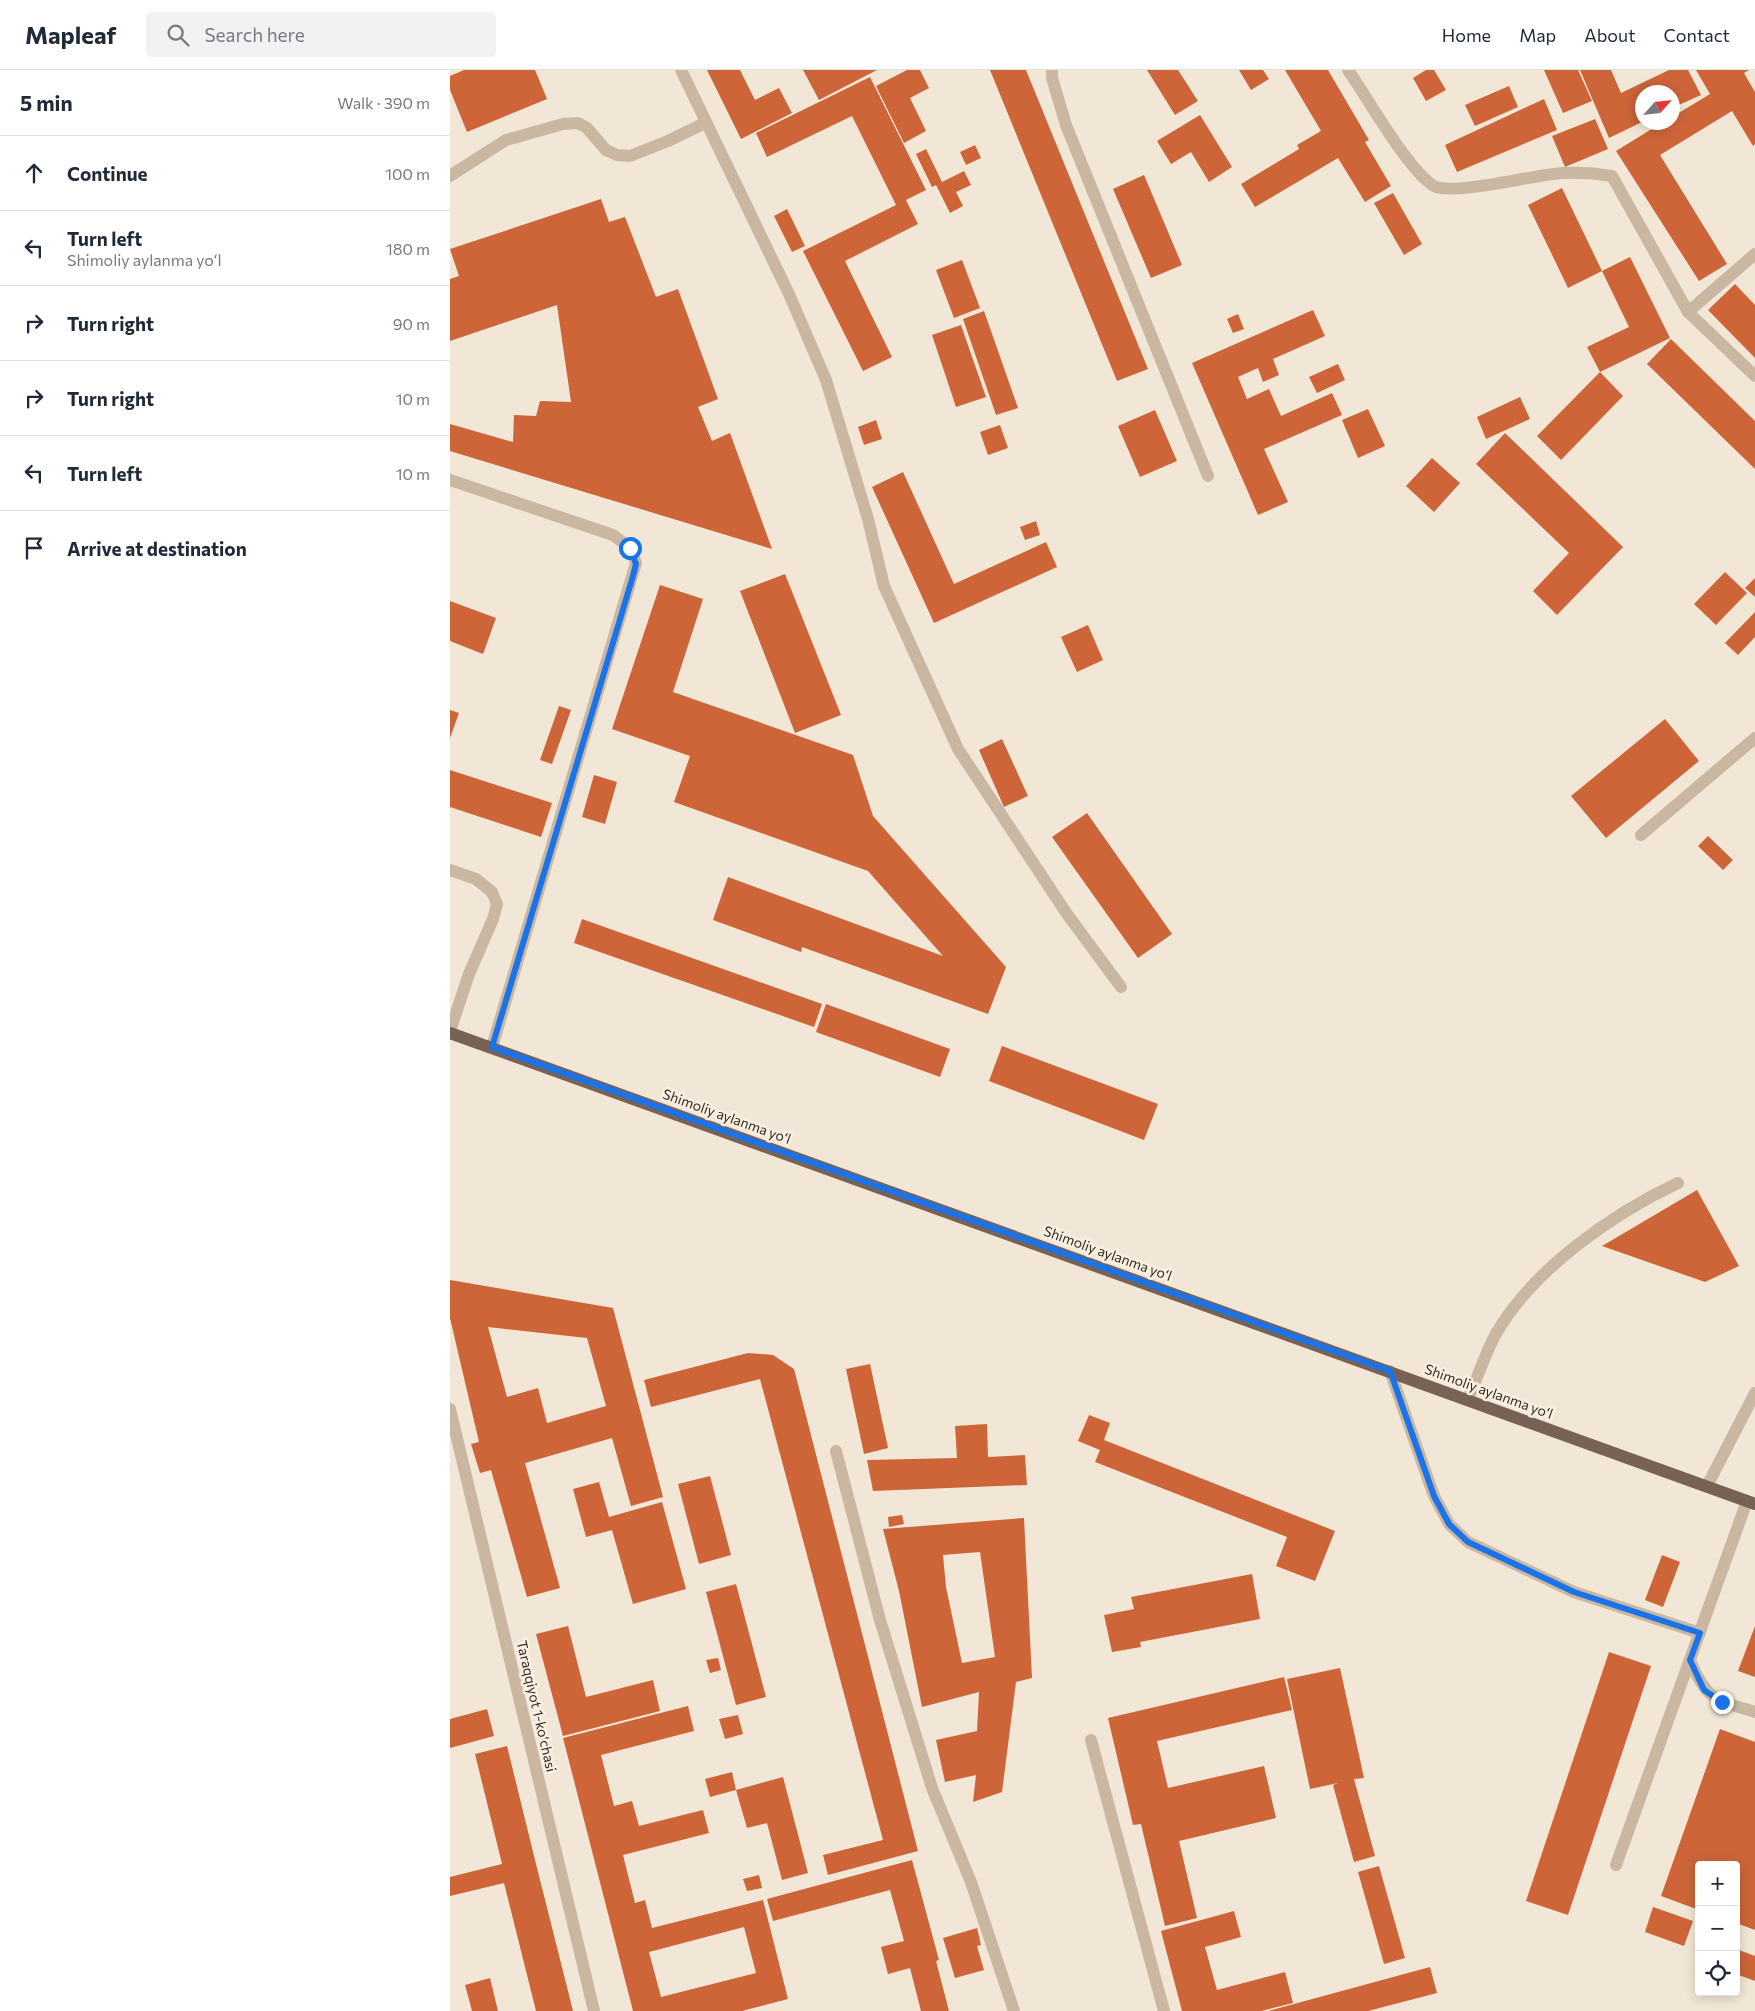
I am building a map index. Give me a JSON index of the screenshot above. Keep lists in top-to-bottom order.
{
  "streets": {
    "main road": ["Shimoliy aylanma yoʻl"],
    "street": ["Taraqqiyot 1-koʻchasi"]
  },
  "north": "top right",
  "page": {
    "header": "Mapleaf",
    "search": "Search here",
    "nav": [
      "Home",
      "Map",
      "About",
      "Contact"
    ],
    "heading": ["5 min", "Walk · 390 m"],
    "list": [
      ["Continue", "100 m"],
      ["Turn left", "Shimoliy aylanma yoʻl", "180 m"],
      ["Turn right", "90 m"],
      ["Turn right", "10 m"],
      ["Turn left", "10 m"],
      "Arrive at destination"
    ],
    "map_buttons": ["+", "−"]
  }
}
